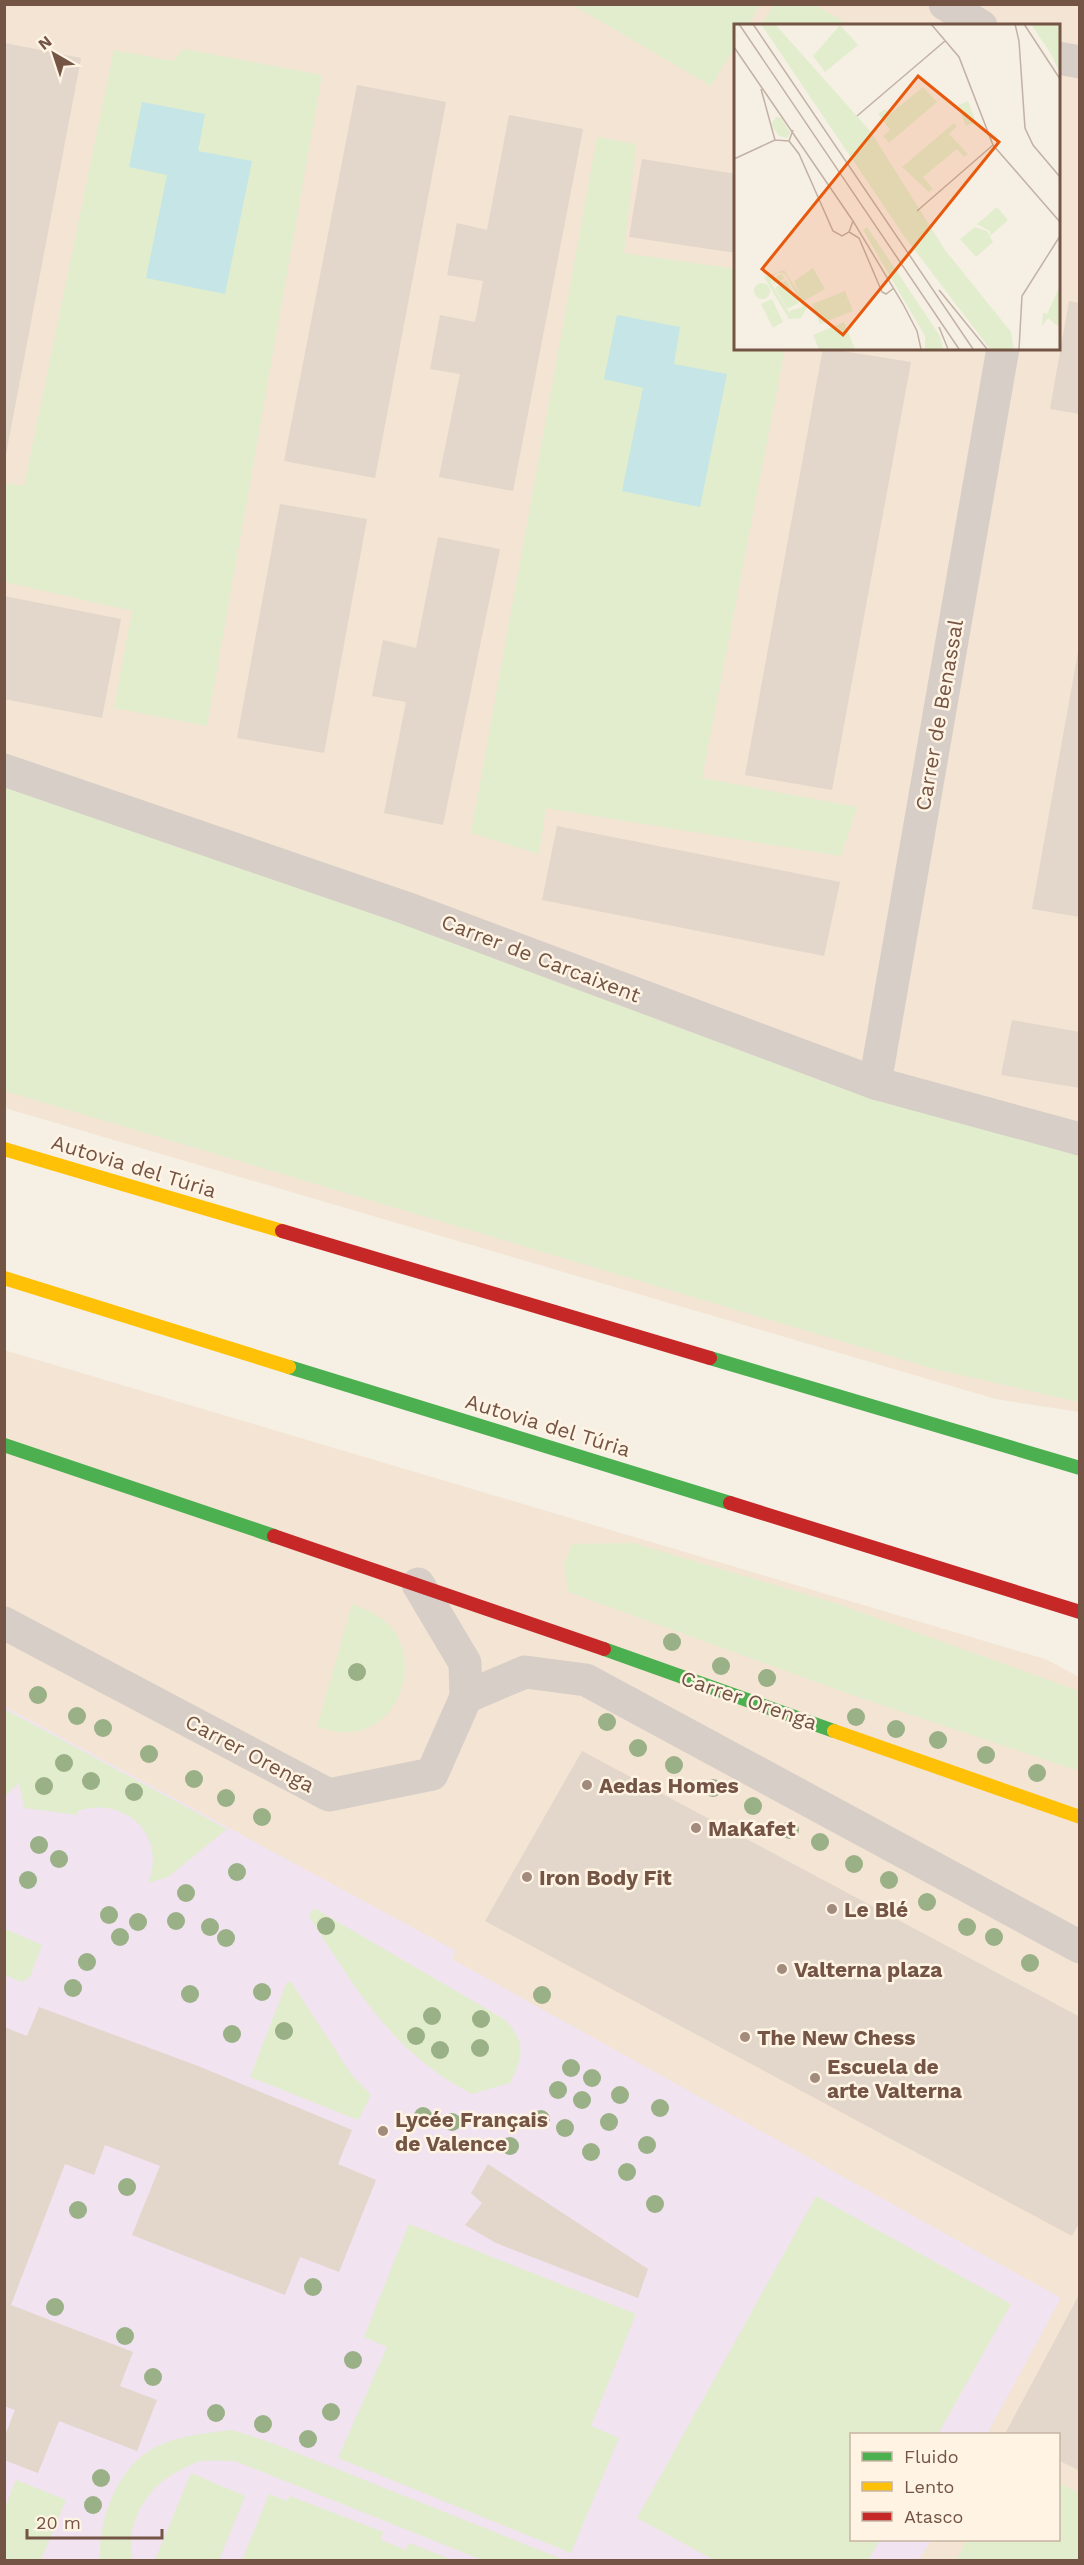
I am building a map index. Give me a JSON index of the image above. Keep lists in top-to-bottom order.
{
  "streets": {
    "main road": ["Autovia del Túria", "Carrer Orenga"],
    "street": ["Carrer de Benassal", "Carrer de Carcaixent"]
  },
  "crossings": [
    ["Carrer de Benassal", "Carrer de Carcaixent"]
  ],
  "places": [
    "Aedas Homes",
    "MaKafet",
    "Iron Body Fit",
    "Le Blé",
    "Valterna plaza",
    "The New Chess",
    "Escuela de arte Valterna",
    "Lycée Français de Valence"
  ],
  "legend": ["Fluido", "Lento", "Atasco"],
  "scale_bar": "20 m",
  "north": "top left"
}
